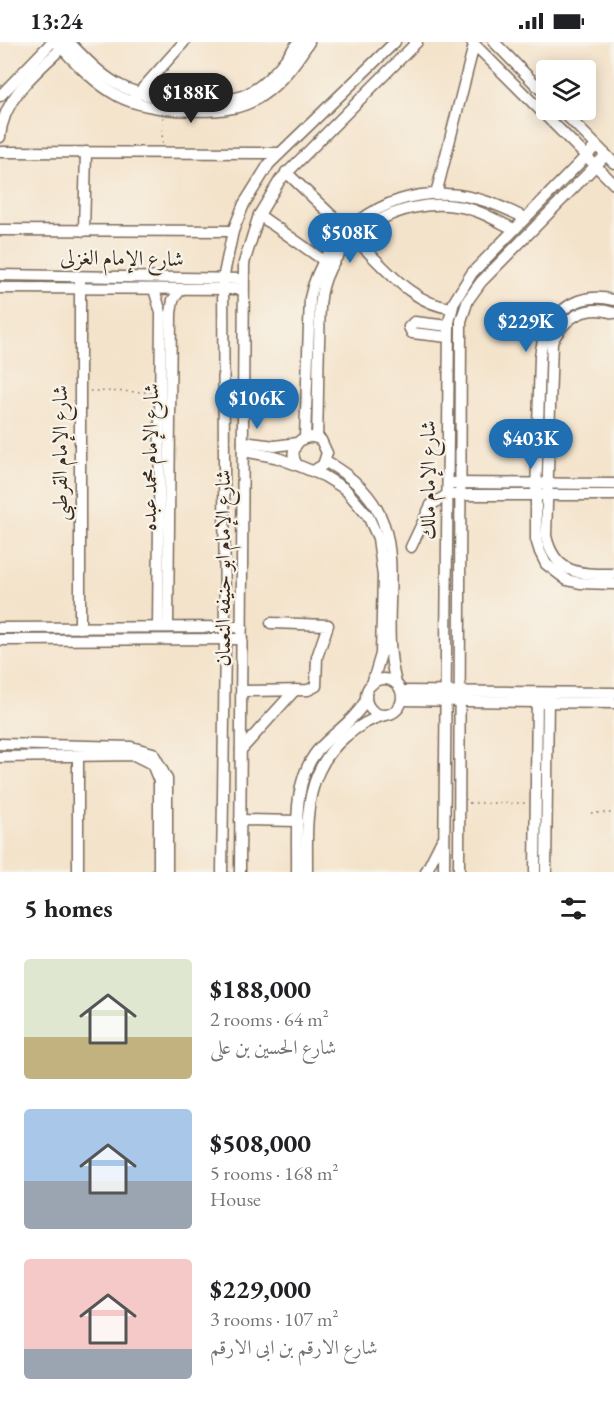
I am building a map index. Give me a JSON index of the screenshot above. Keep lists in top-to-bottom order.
{
  "streets": {
    "street": [
      "شارع الإمام الغزلى",
      "شارع الإمام القرطبى",
      "شارع الإمام محمد عبده",
      "شارع الإمام مالك",
      "شارع الإمام ابو حنيفه النعمان"
    ]
  },
  "crossings": [
    ["شارع الإمام الغزلى", "شارع الإمام القرطبى"],
    ["شارع الإمام الغزلى", "شارع الإمام محمد عبده"],
    ["شارع الإمام الغزلى", "شارع الإمام ابو حنيفه النعمان"]
  ],
  "page": {
    "status": "13:24",
    "price": [
      "$188K",
      "$508K",
      "$229K",
      "$106K",
      "$403K"
    ],
    "heading": "5 homes",
    "list": [
      {
        "name": "$188,000",
        "note": "2 rooms · 64 m² · شارع الحسين بن على"
      },
      {
        "name": "$508,000",
        "note": "5 rooms · 168 m² · House"
      },
      {
        "name": "$229,000",
        "note": "3 rooms · 107 m² · شارع الارقم بن ابى الارقم"
      }
    ]
  }
}
